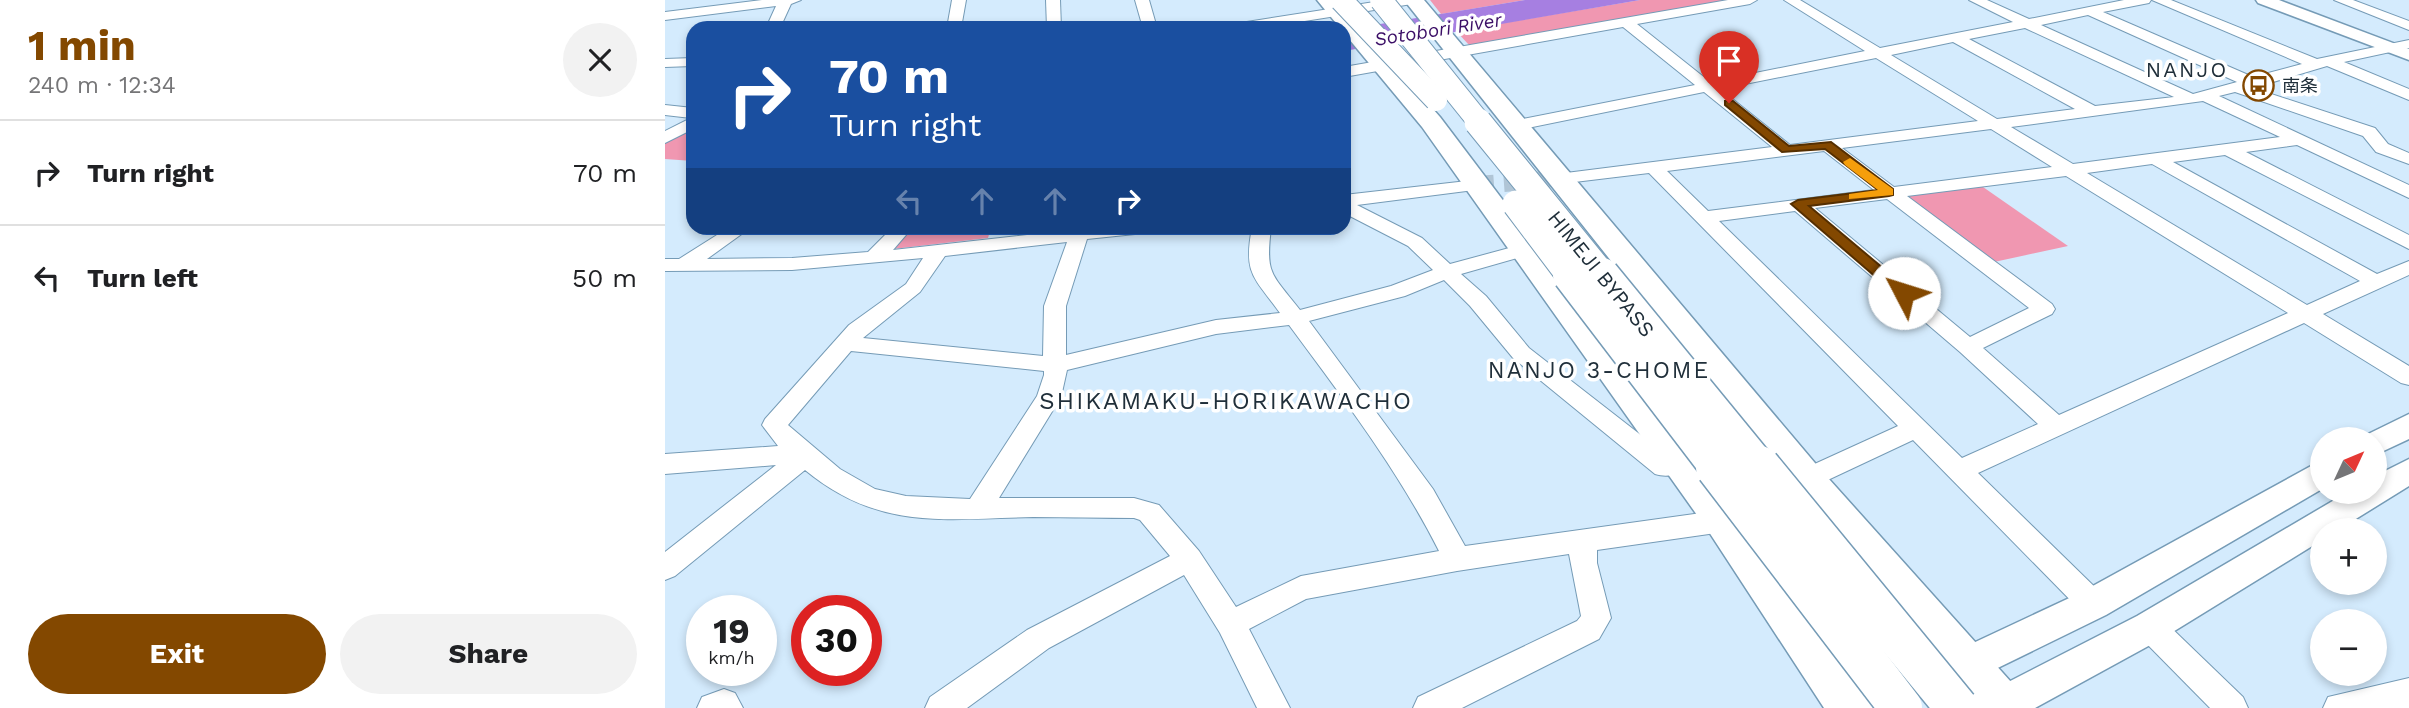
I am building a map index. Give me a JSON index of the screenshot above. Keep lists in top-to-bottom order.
{
  "streets": {
    "highway": ["HIMEJI BYPASS"]
  },
  "districts": ["NANJO", "NANJO 3-CHOME", "SHIKAMAKU-HORIKAWACHO"],
  "water": ["Sotobori River"],
  "places": {
    "bus stop": ["南条"]
  },
  "north": "top right",
  "page": {
    "heading": ["1 min", "240 m · 12:34"],
    "turn": ["70 m", "Turn right"],
    "list": [
      {
        "name": "Turn right",
        "value": "70 m"
      },
      {
        "name": "Turn left",
        "value": "50 m"
      }
    ],
    "map_buttons": ["+", "−"],
    "speed": "19 km/h",
    "limit": "30",
    "buttons": ["Exit", "Share"]
  }
}
